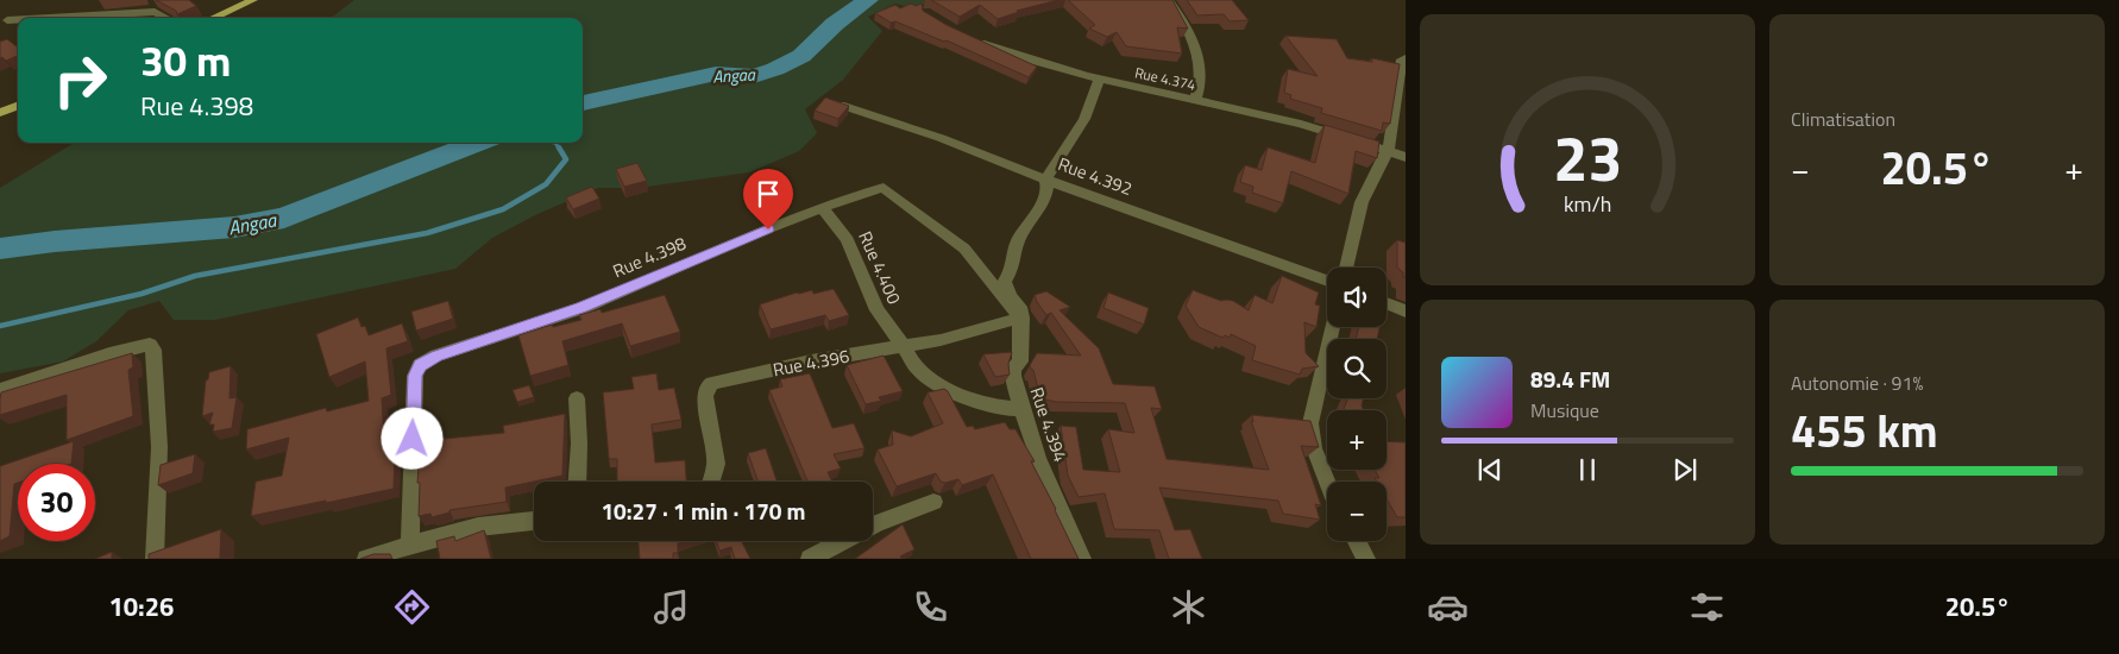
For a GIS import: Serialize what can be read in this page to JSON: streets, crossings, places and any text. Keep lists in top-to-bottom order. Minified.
{"streets":{"street":["Rue 4.374","Rue 4.392","Rue 4.398","Rue 4.400","Rue 4.396","Rue 4.394"]},"crossings":[["Rue 4.374","Rue 4.394"],["Rue 4.392","Rue 4.394"],["Rue 4.398","Rue 4.400"],["Rue 4.398","Rue 4.396"],["Rue 4.398","Rue 4.394"],["Rue 4.400","Rue 4.396"],["Rue 4.400","Rue 4.394"],["Rue 4.396","Rue 4.394"]],"water":["Angaa"],"page":{"tile":["Climatisation",["Autonomie · 91%","455 km"]],"turn":["30 m","Rue 4.398"],"heat":["−","20.5°","+"],"map_buttons":["+","−"],"song":["89.4 FM","Musique"],"limit":"30","trip":"10:27 · 1 min · 170 m","tabs":["10:26","20.5°"],"gauge":["23","km/h"]}}
